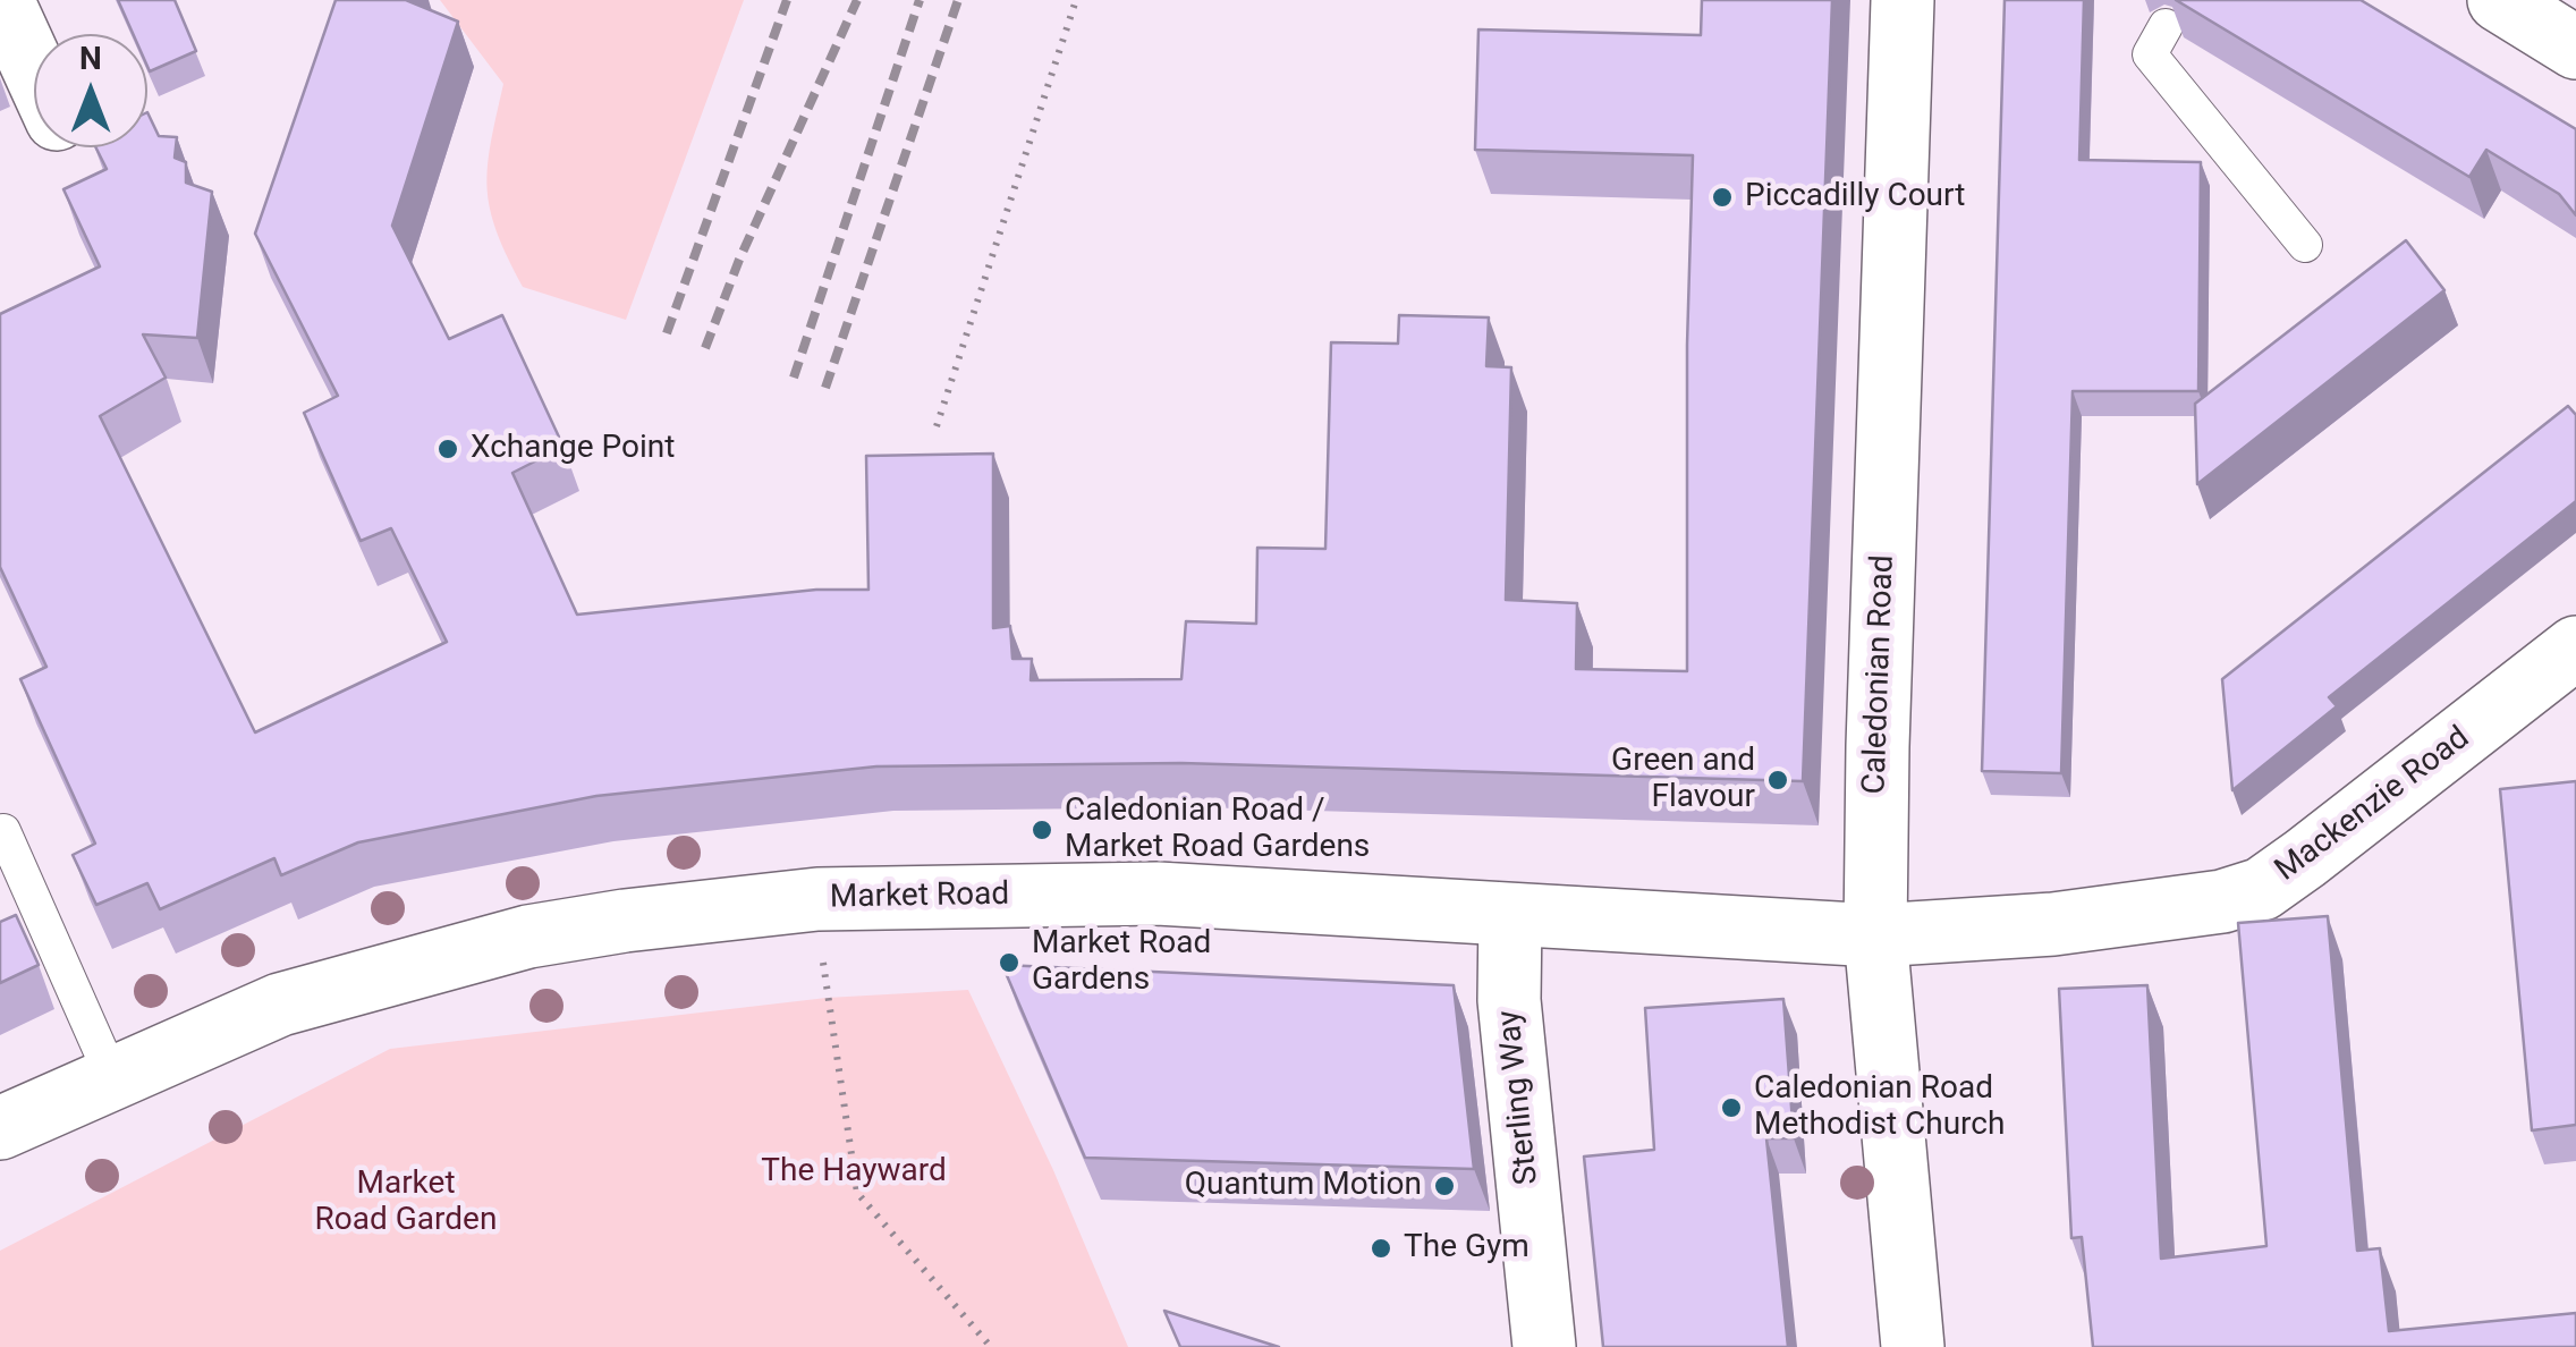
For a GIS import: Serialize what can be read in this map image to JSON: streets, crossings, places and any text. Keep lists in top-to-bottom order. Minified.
{"streets":{"street":["Caledonian Road","Mackenzie Road","Market Road","Sterling Way"]},"crossings":[["Caledonian Road","Mackenzie Road"],["Caledonian Road","Market Road"],["Mackenzie Road","Market Road"],["Market Road","Sterling Way"]],"parks":["The Hayward","Market Road Garden"],"places":["Piccadilly Court","Xchange Point","Green and Flavour","Caledonian Road / Market Road Gardens","Market Road Gardens","Caledonian Road Methodist Church","Quantum Motion","The Gym"],"north":"top"}
